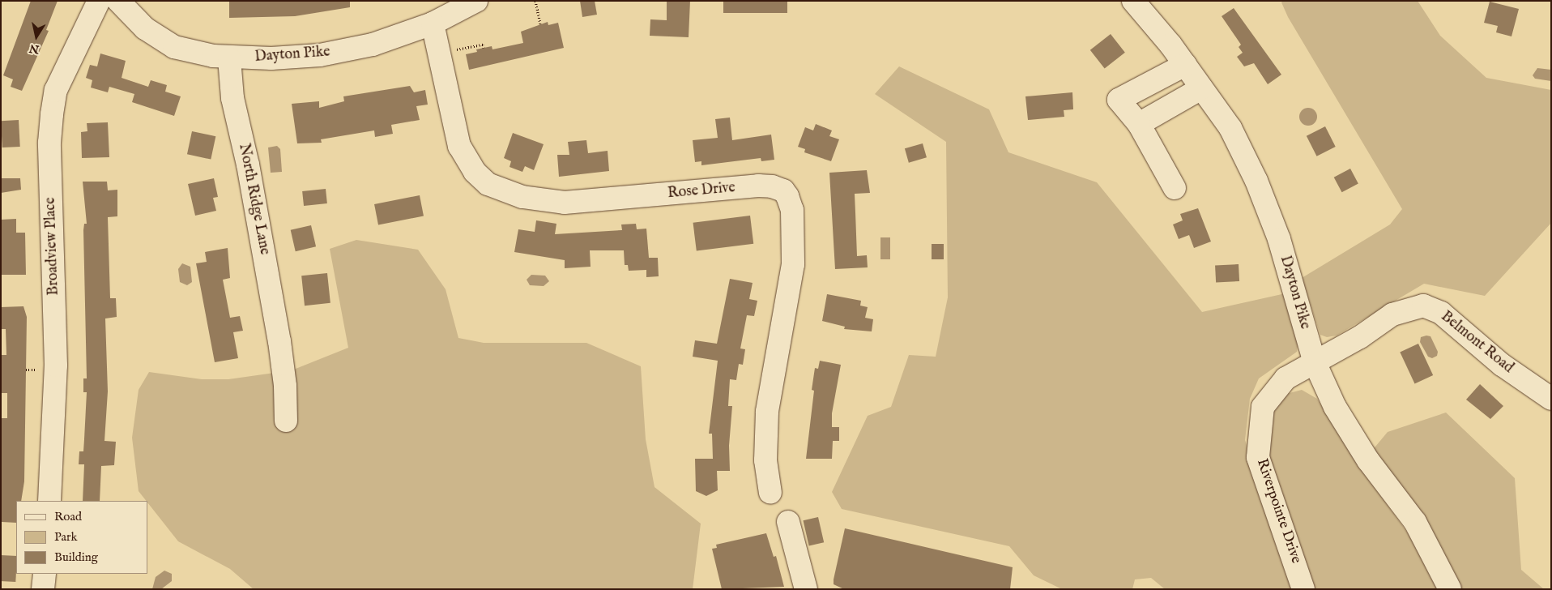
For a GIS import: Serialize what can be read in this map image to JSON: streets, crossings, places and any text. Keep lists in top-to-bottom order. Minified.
{"streets":{"street":["Dayton Pike","Rose Drive","North Ridge Lane","Broadview Place","Belmont Road","Riverpointe Drive"]},"crossings":[["Dayton Pike","Rose Drive"],["Dayton Pike","North Ridge Lane"],["Dayton Pike","Belmont Road"],["Dayton Pike","Riverpointe Drive"],["Belmont Road","Riverpointe Drive"]],"legend":["Road","Park","Building"],"north":"bottom"}
